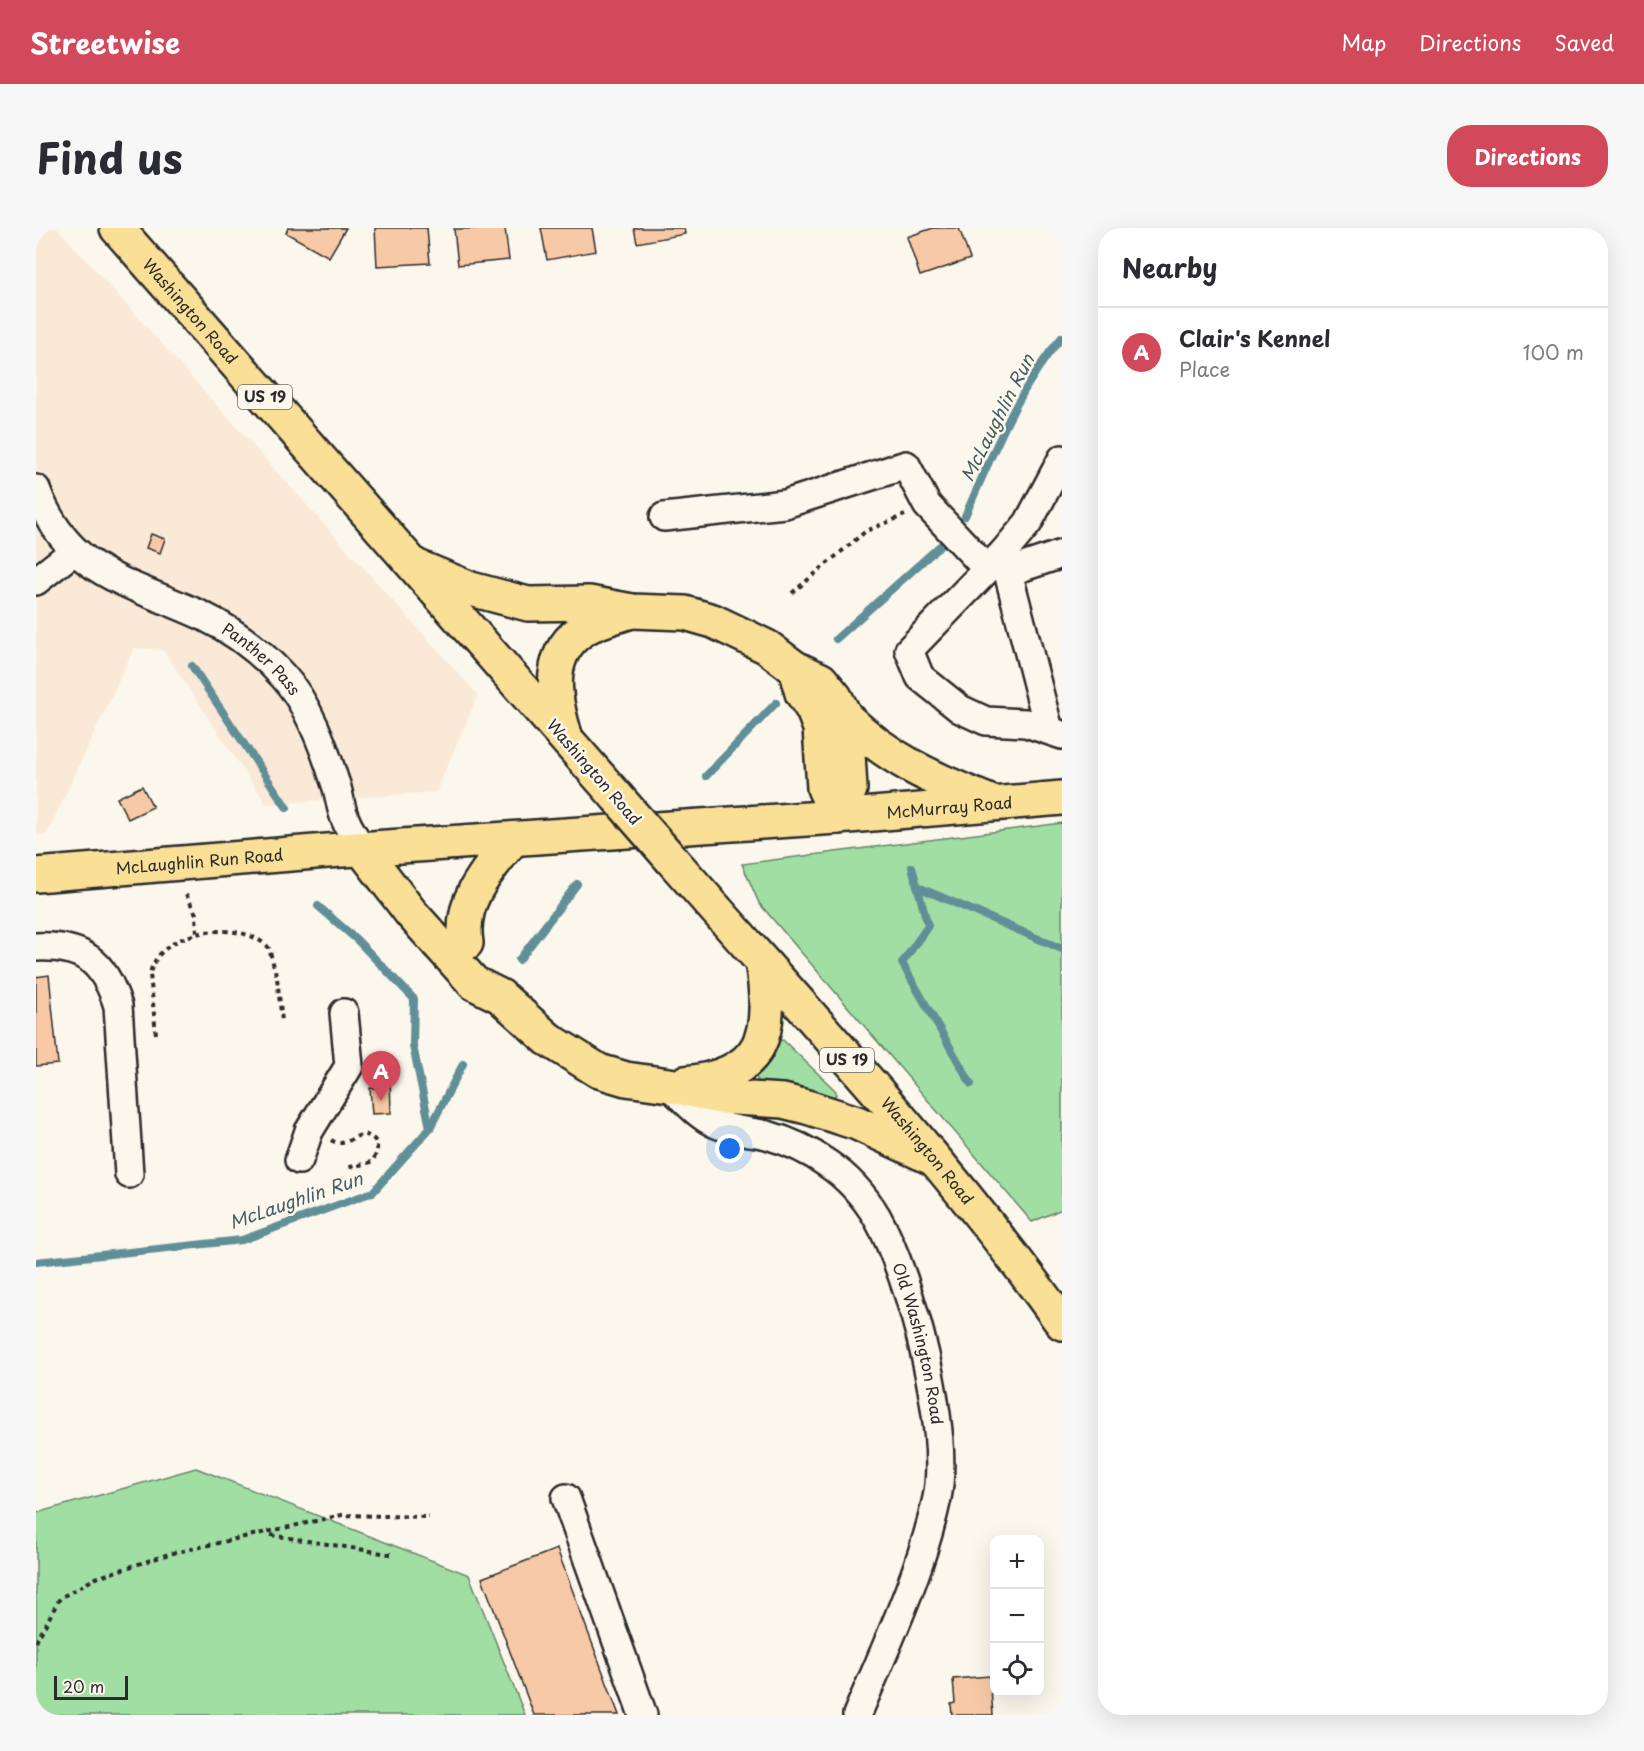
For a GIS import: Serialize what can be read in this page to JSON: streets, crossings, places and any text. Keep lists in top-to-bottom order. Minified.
{"streets":{"main road":["Washington Road","US 19","McMurray Road","McLaughlin Run Road"],"street":["Panther Pass","Old Washington Road"]},"crossings":[["Panther Pass","McLaughlin Run Road"],["McMurray Road","McLaughlin Run Road"]],"water":["McLaughlin Run"],"scale_bar":"20 m","page":{"header":"Streetwise","nav":["Map","Directions","Saved"],"title":"Find us","buttons":"Directions","heading":"Nearby","list":[{"mark":"A","name":"Clair's Kennel","note":"Place","value":"100 m"}],"pins":"A","map_buttons":["+","−"],"scale":"20 m"}}
